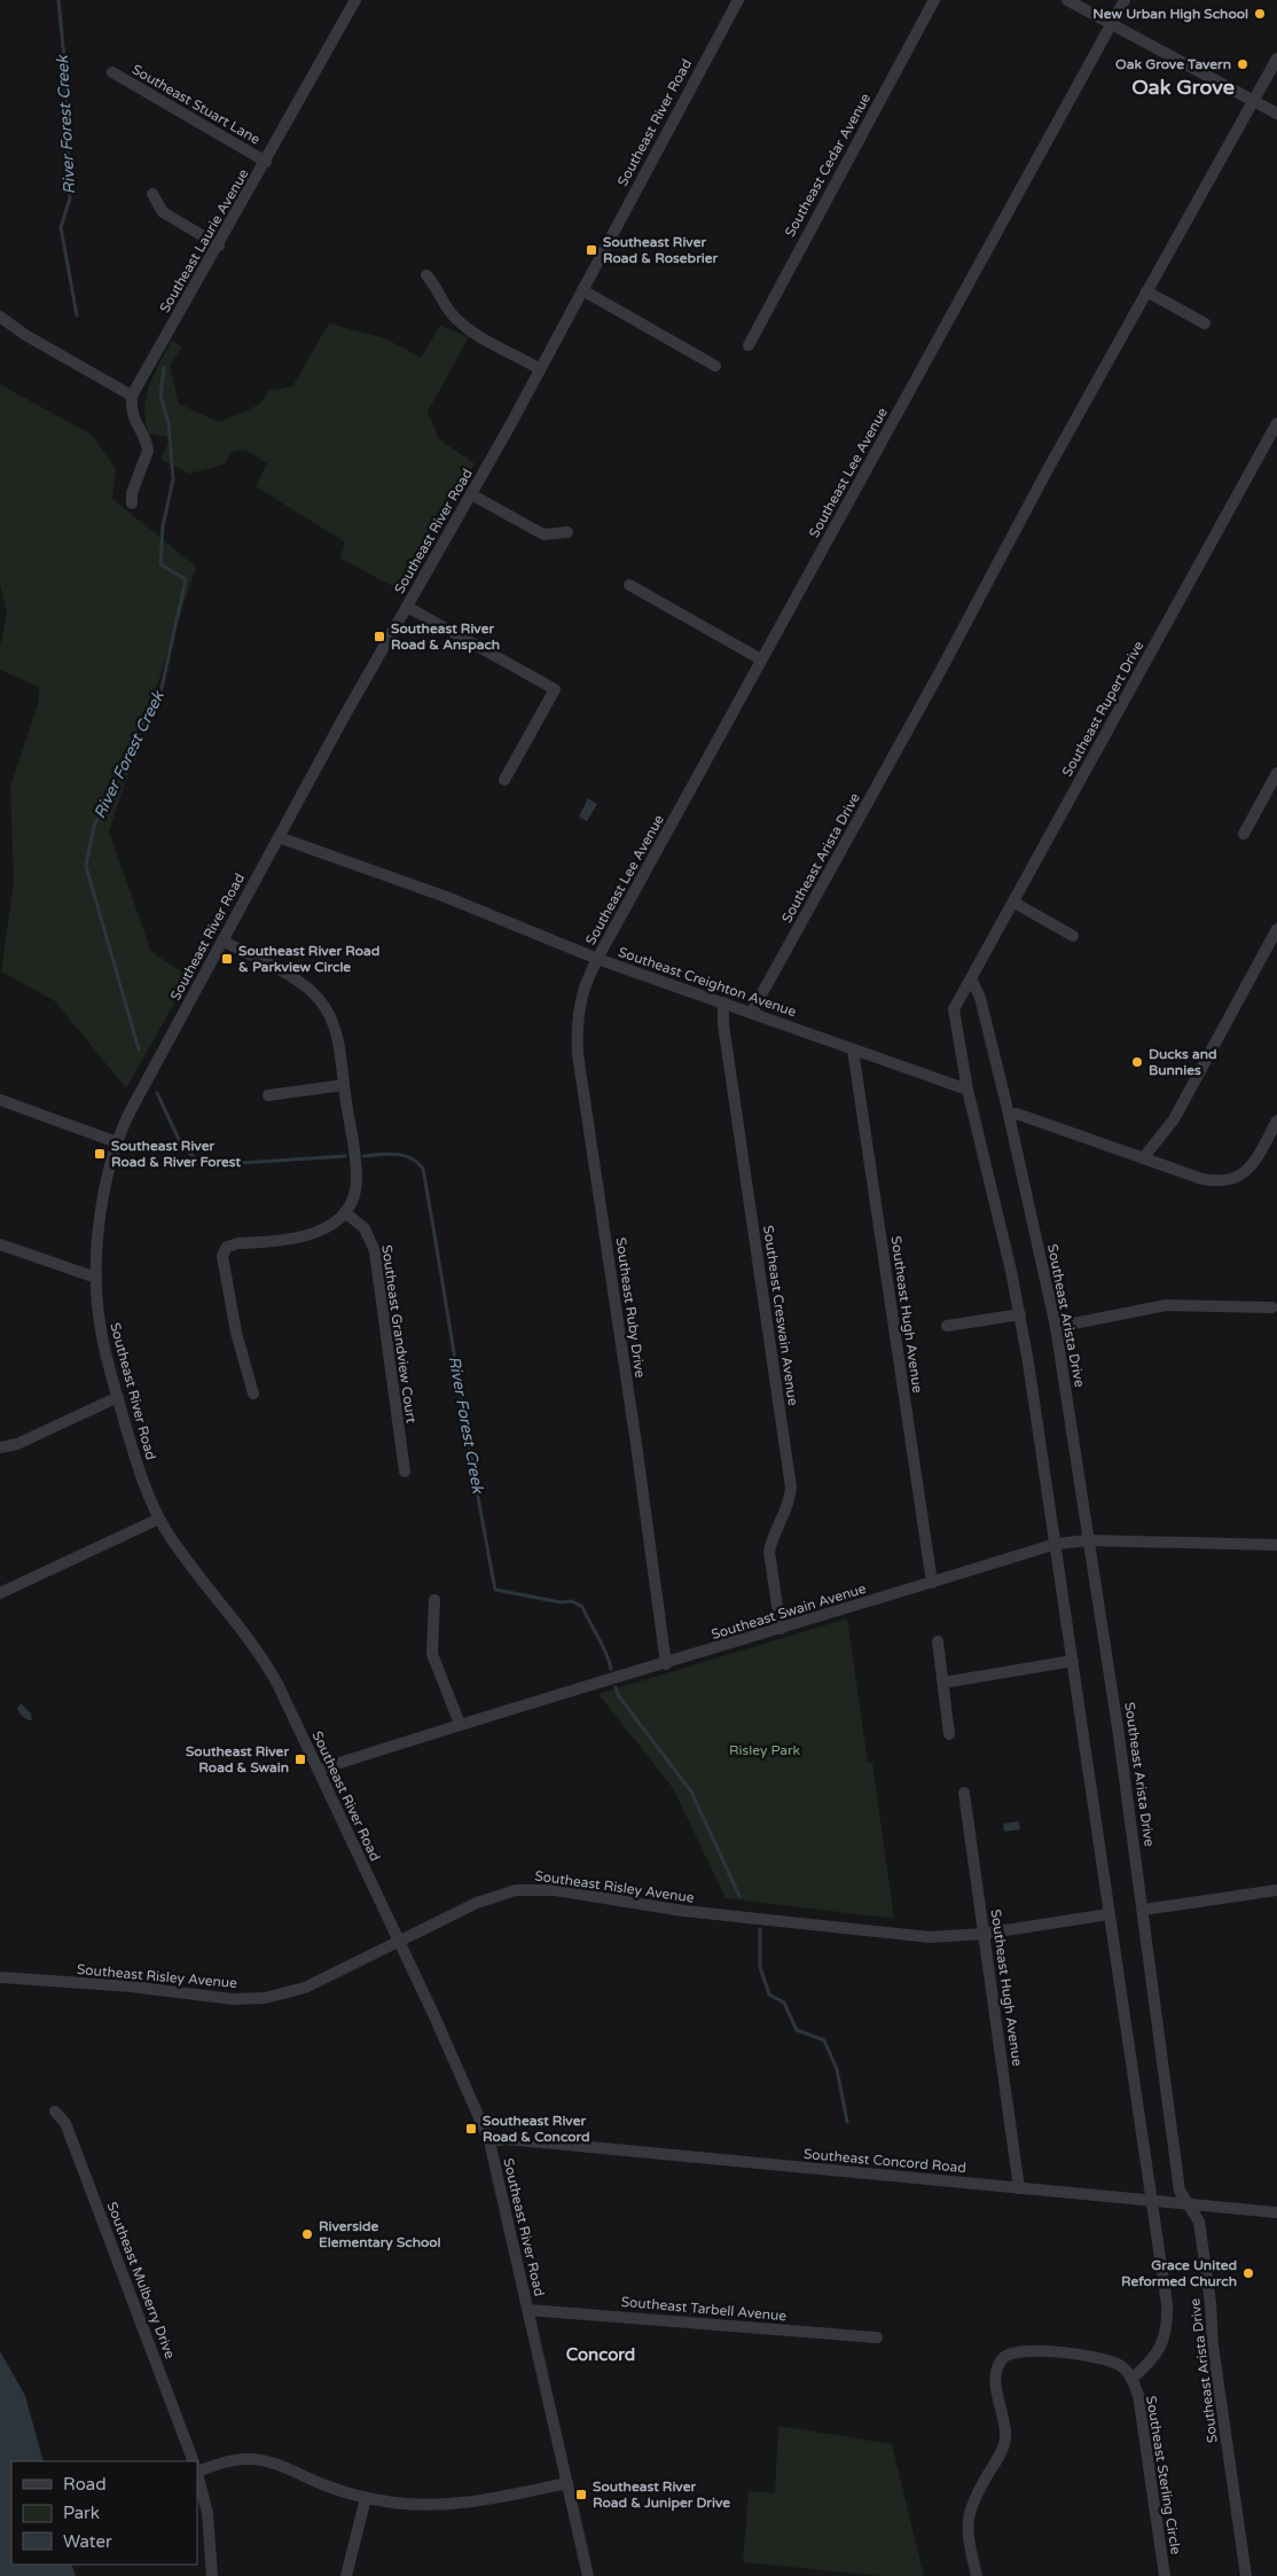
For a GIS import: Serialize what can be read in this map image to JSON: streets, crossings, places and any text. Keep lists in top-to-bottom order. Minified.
{"streets":{"street":["Southeast Stuart Lane","Southeast River Road","Southeast Cedar Avenue","Southeast Laurie Avenue","Southeast Lee Avenue","Southeast Rupert Drive","Southeast Arista Drive","Southeast Creighton Avenue","Southeast Ruby Drive","Southeast Hugh Avenue","Southeast Creswain Avenue","Southeast Grandview Court","Southeast Swain Avenue","Southeast Risley Avenue","Southeast Concord Road","Southeast Mulberry Drive","Southeast Tarbell Avenue","Southeast Sterling Circle"]},"crossings":[["Southeast Stuart Lane","Southeast Laurie Avenue"],["Southeast River Road","Southeast Creighton Avenue"],["Southeast River Road","Southeast Swain Avenue"],["Southeast River Road","Southeast Risley Avenue"],["Southeast River Road","Southeast Concord Road"],["Southeast River Road","Southeast Tarbell Avenue"],["Southeast Lee Avenue","Southeast Creighton Avenue"],["Southeast Lee Avenue","Southeast Ruby Drive"],["Southeast Rupert Drive","Southeast Arista Drive"],["Southeast Rupert Drive","Southeast Creighton Avenue"],["Southeast Arista Drive","Southeast Creighton Avenue"],["Southeast Arista Drive","Southeast Swain Avenue"],["Southeast Arista Drive","Southeast Concord Road"],["Southeast Creighton Avenue","Southeast Ruby Drive"],["Southeast Creighton Avenue","Southeast Hugh Avenue"],["Southeast Creighton Avenue","Southeast Creswain Avenue"],["Southeast Ruby Drive","Southeast Swain Avenue"],["Southeast Hugh Avenue","Southeast Swain Avenue"],["Southeast Hugh Avenue","Southeast Risley Avenue"],["Southeast Hugh Avenue","Southeast Concord Road"],["Southeast Creswain Avenue","Southeast Swain Avenue"]],"districts":["Oak Grove","Concord"],"water":["River Forest Creek"],"parks":["Risley Park"],"places":{"other":["New Urban High School","Oak Grove Tavern","Ducks and Bunnies","Riverside Elementary School","Grace United Reformed Church"],"transit":["Southeast River Road & Rosebrier","Southeast River Road & Anspach","Southeast River Road & Parkview Circle","Southeast River Road & River Forest","Southeast River Road & Swain","Southeast River Road & Concord","Southeast River Road & Juniper Drive"]},"legend":["Road","Park","Water"]}
